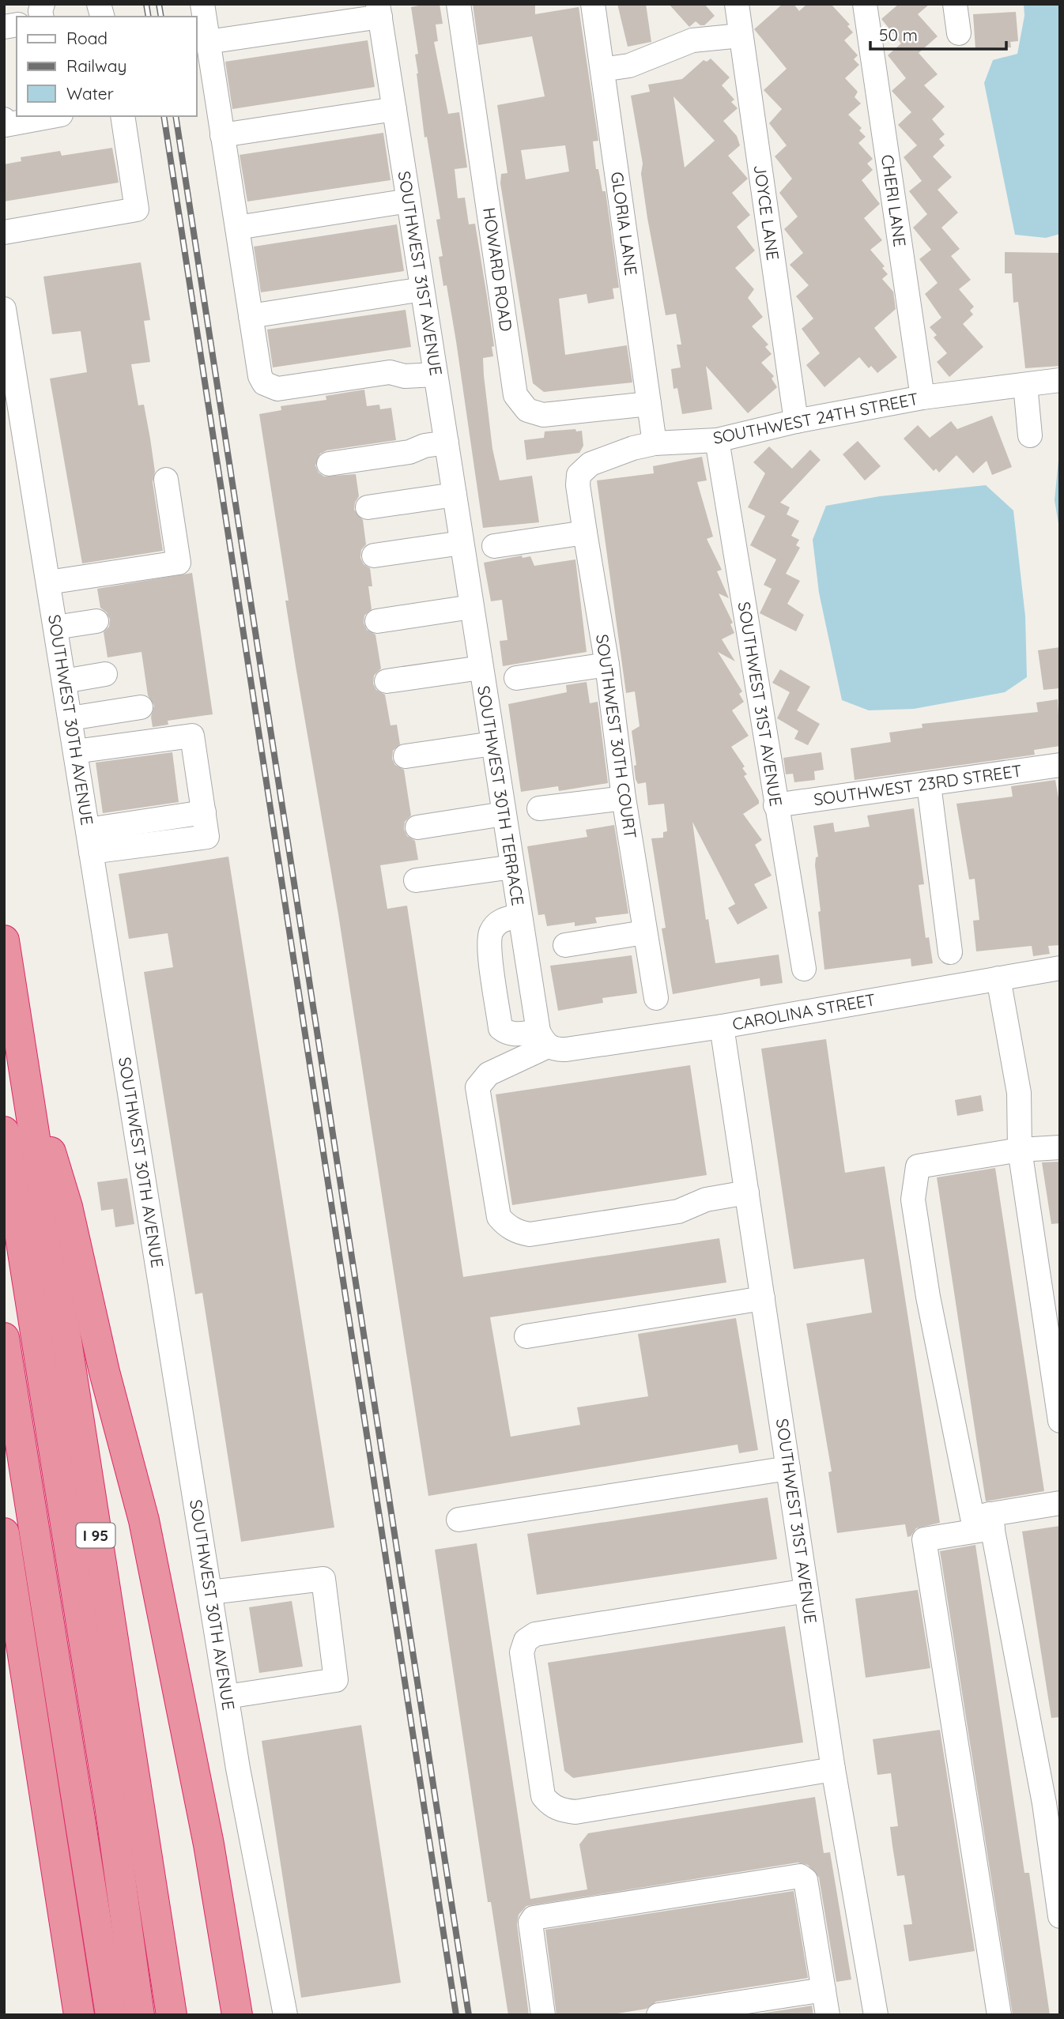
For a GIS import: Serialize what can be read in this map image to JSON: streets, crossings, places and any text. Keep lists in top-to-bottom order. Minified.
{"streets":{"highway":["I 95"],"street":["CHERI LANE","JOYCE LANE","GLORIA LANE","HOWARD ROAD","SOUTHWEST 31ST AVENUE","SOUTHWEST 24TH STREET","SOUTHWEST 30TH AVENUE","SOUTHWEST 30TH COURT","SOUTHWEST 23RD STREET","SOUTHWEST 30TH TERRACE","CAROLINA STREET"]},"crossings":[["CHERI LANE","SOUTHWEST 24TH STREET"],["JOYCE LANE","SOUTHWEST 24TH STREET"],["GLORIA LANE","HOWARD ROAD"],["GLORIA LANE","SOUTHWEST 24TH STREET"],["SOUTHWEST 31ST AVENUE","SOUTHWEST 24TH STREET"],["SOUTHWEST 31ST AVENUE","SOUTHWEST 23RD STREET"],["SOUTHWEST 31ST AVENUE","SOUTHWEST 30TH TERRACE"],["SOUTHWEST 31ST AVENUE","CAROLINA STREET"],["SOUTHWEST 24TH STREET","SOUTHWEST 30TH COURT"],["SOUTHWEST 30TH TERRACE","CAROLINA STREET"]],"legend":["Road","Railway","Water"],"scale_bar":"50 m"}
